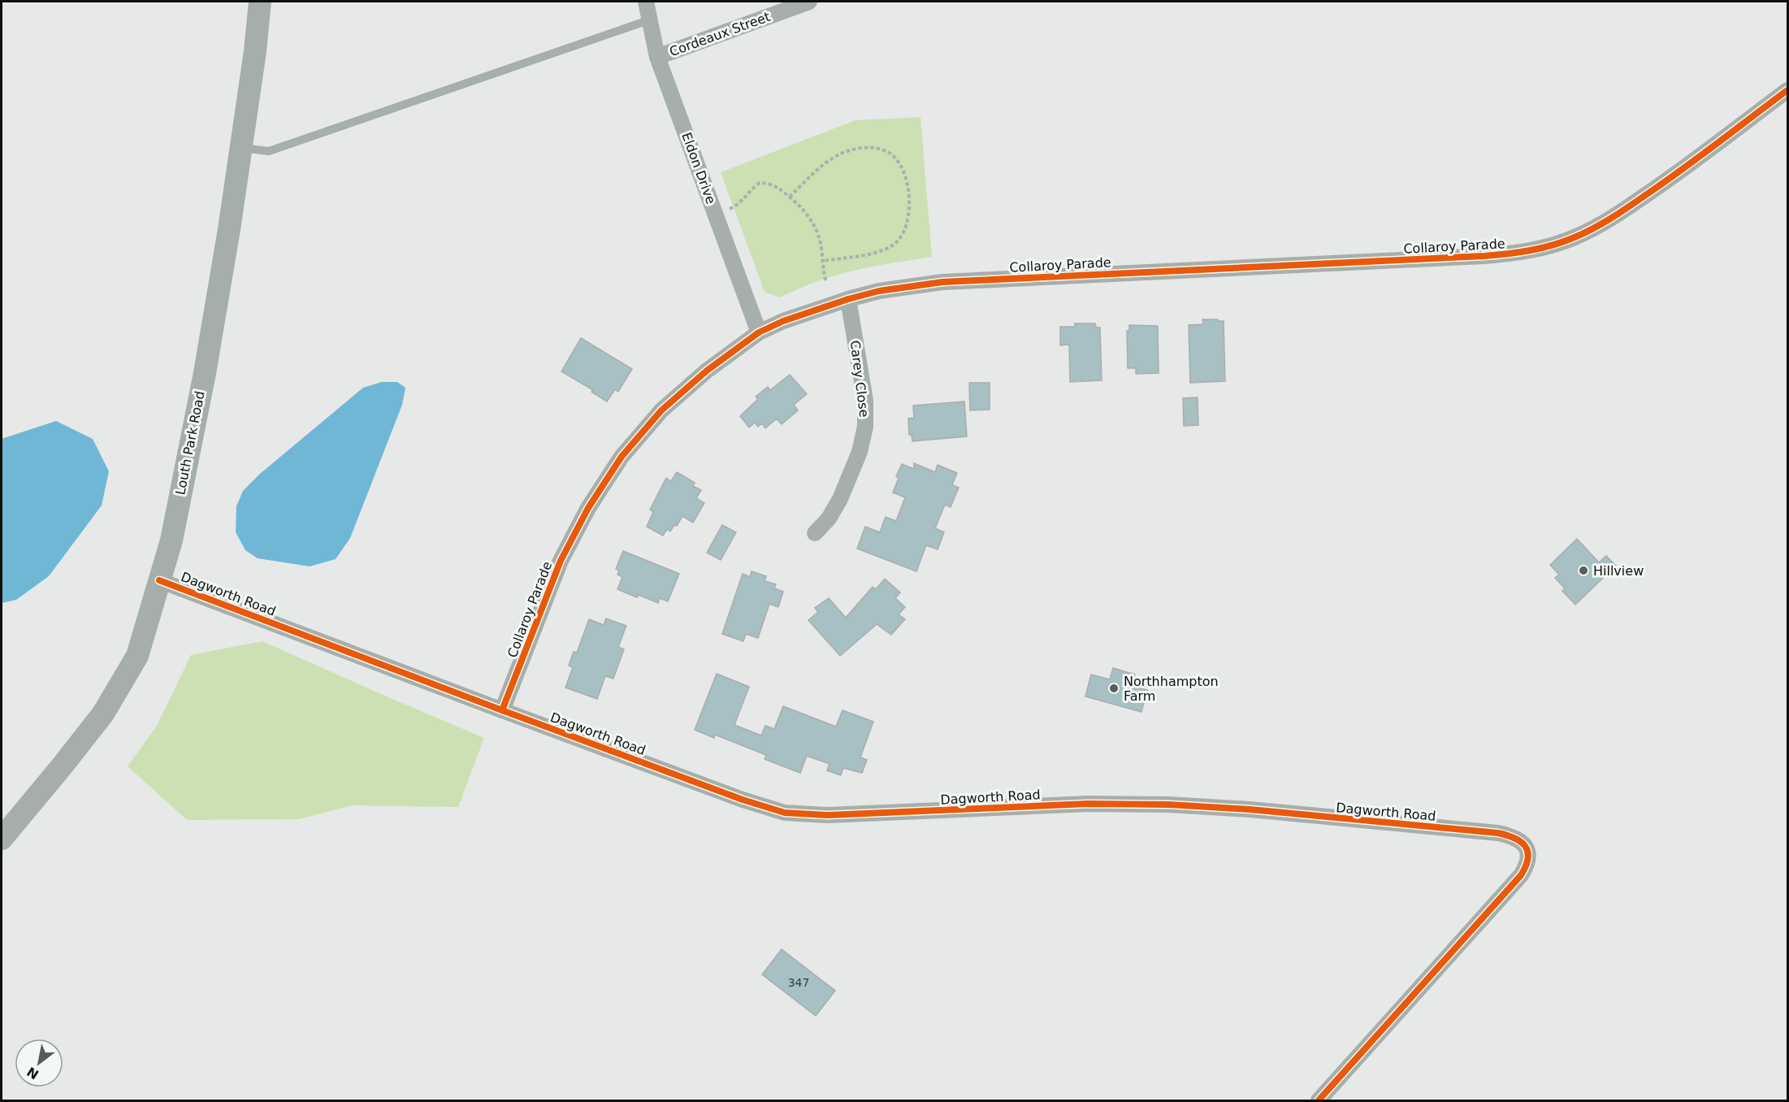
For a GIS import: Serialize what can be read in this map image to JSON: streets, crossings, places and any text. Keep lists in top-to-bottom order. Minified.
{"streets":{"street":["Cordeaux Street","Eldon Drive","Collaroy Parade","Carey Close","Louth Park Road","Dagworth Road"]},"crossings":[["Cordeaux Street","Eldon Drive"],["Eldon Drive","Collaroy Parade"],["Collaroy Parade","Carey Close"],["Collaroy Parade","Dagworth Road"],["Louth Park Road","Dagworth Road"]],"places":["Hillview","Northhampton Farm"],"house_numbers":["347"],"north":"bottom left"}
